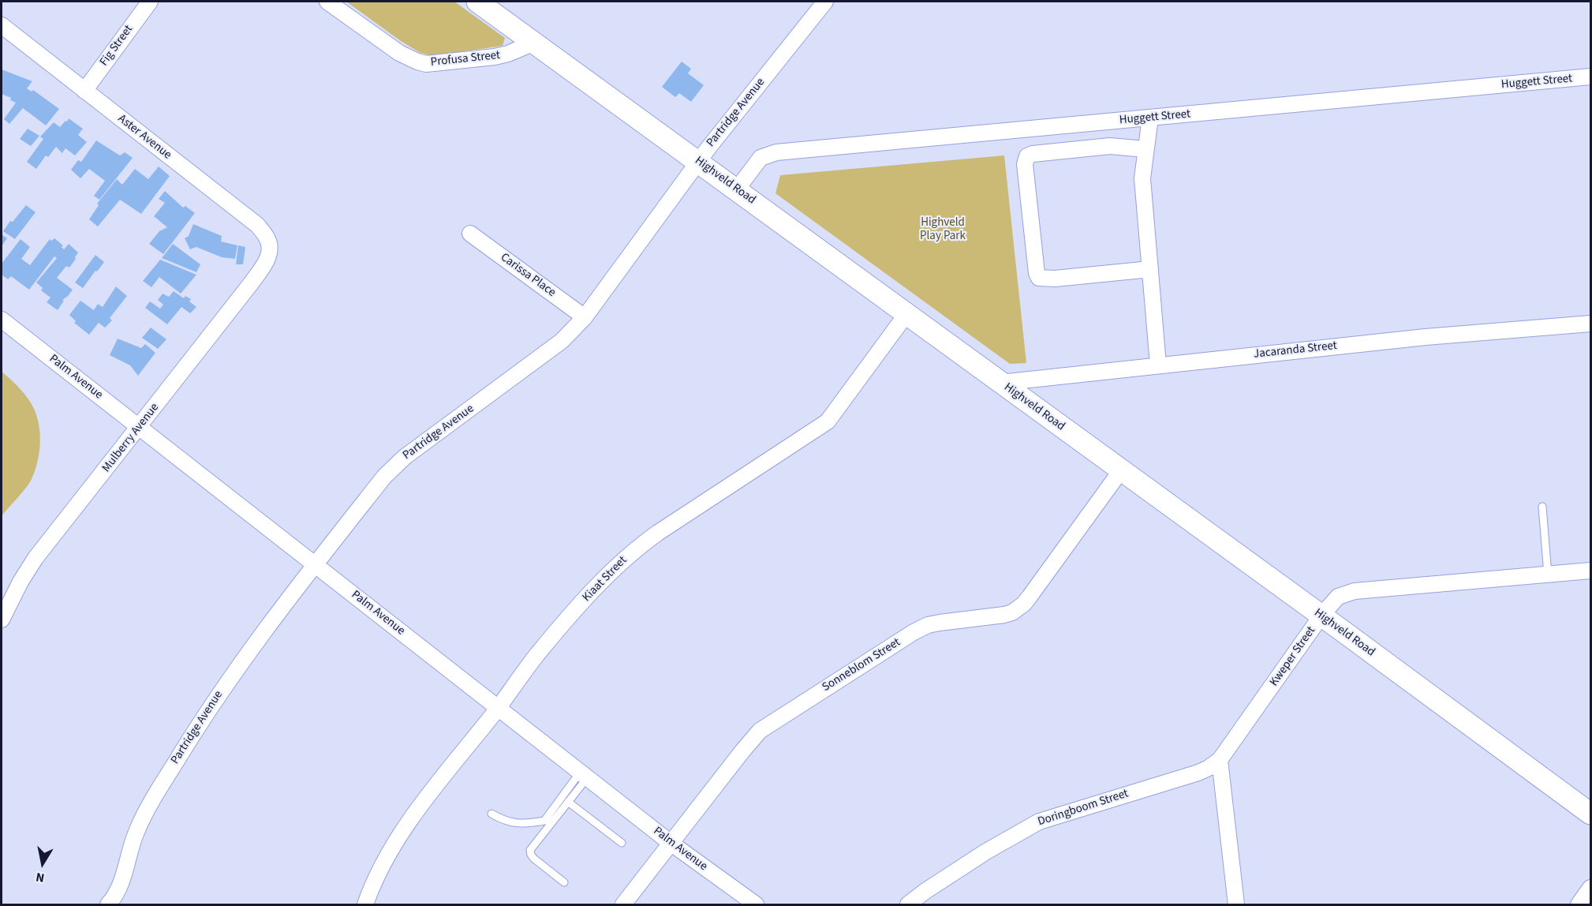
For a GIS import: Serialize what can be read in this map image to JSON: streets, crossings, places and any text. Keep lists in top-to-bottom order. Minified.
{"streets":{"street":["Fig Street","Profusa Street","Huggett Street","Partridge Avenue","Aster Avenue","Highveld Road","Carissa Place","Jacaranda Street","Palm Avenue","Mulberry Avenue","Kiaat Street","Kweper Street","Sonneblom Street","Doringboom Street"]},"crossings":[["Fig Street","Aster Avenue"],["Profusa Street","Highveld Road"],["Huggett Street","Highveld Road"],["Partridge Avenue","Highveld Road"],["Partridge Avenue","Carissa Place"],["Partridge Avenue","Palm Avenue"],["Aster Avenue","Mulberry Avenue"],["Highveld Road","Jacaranda Street"],["Highveld Road","Kiaat Street"],["Highveld Road","Kweper Street"],["Highveld Road","Sonneblom Street"],["Palm Avenue","Mulberry Avenue"],["Palm Avenue","Kiaat Street"],["Palm Avenue","Sonneblom Street"],["Kweper Street","Doringboom Street"]],"parks":["Highveld Play Park"],"north":"bottom"}
